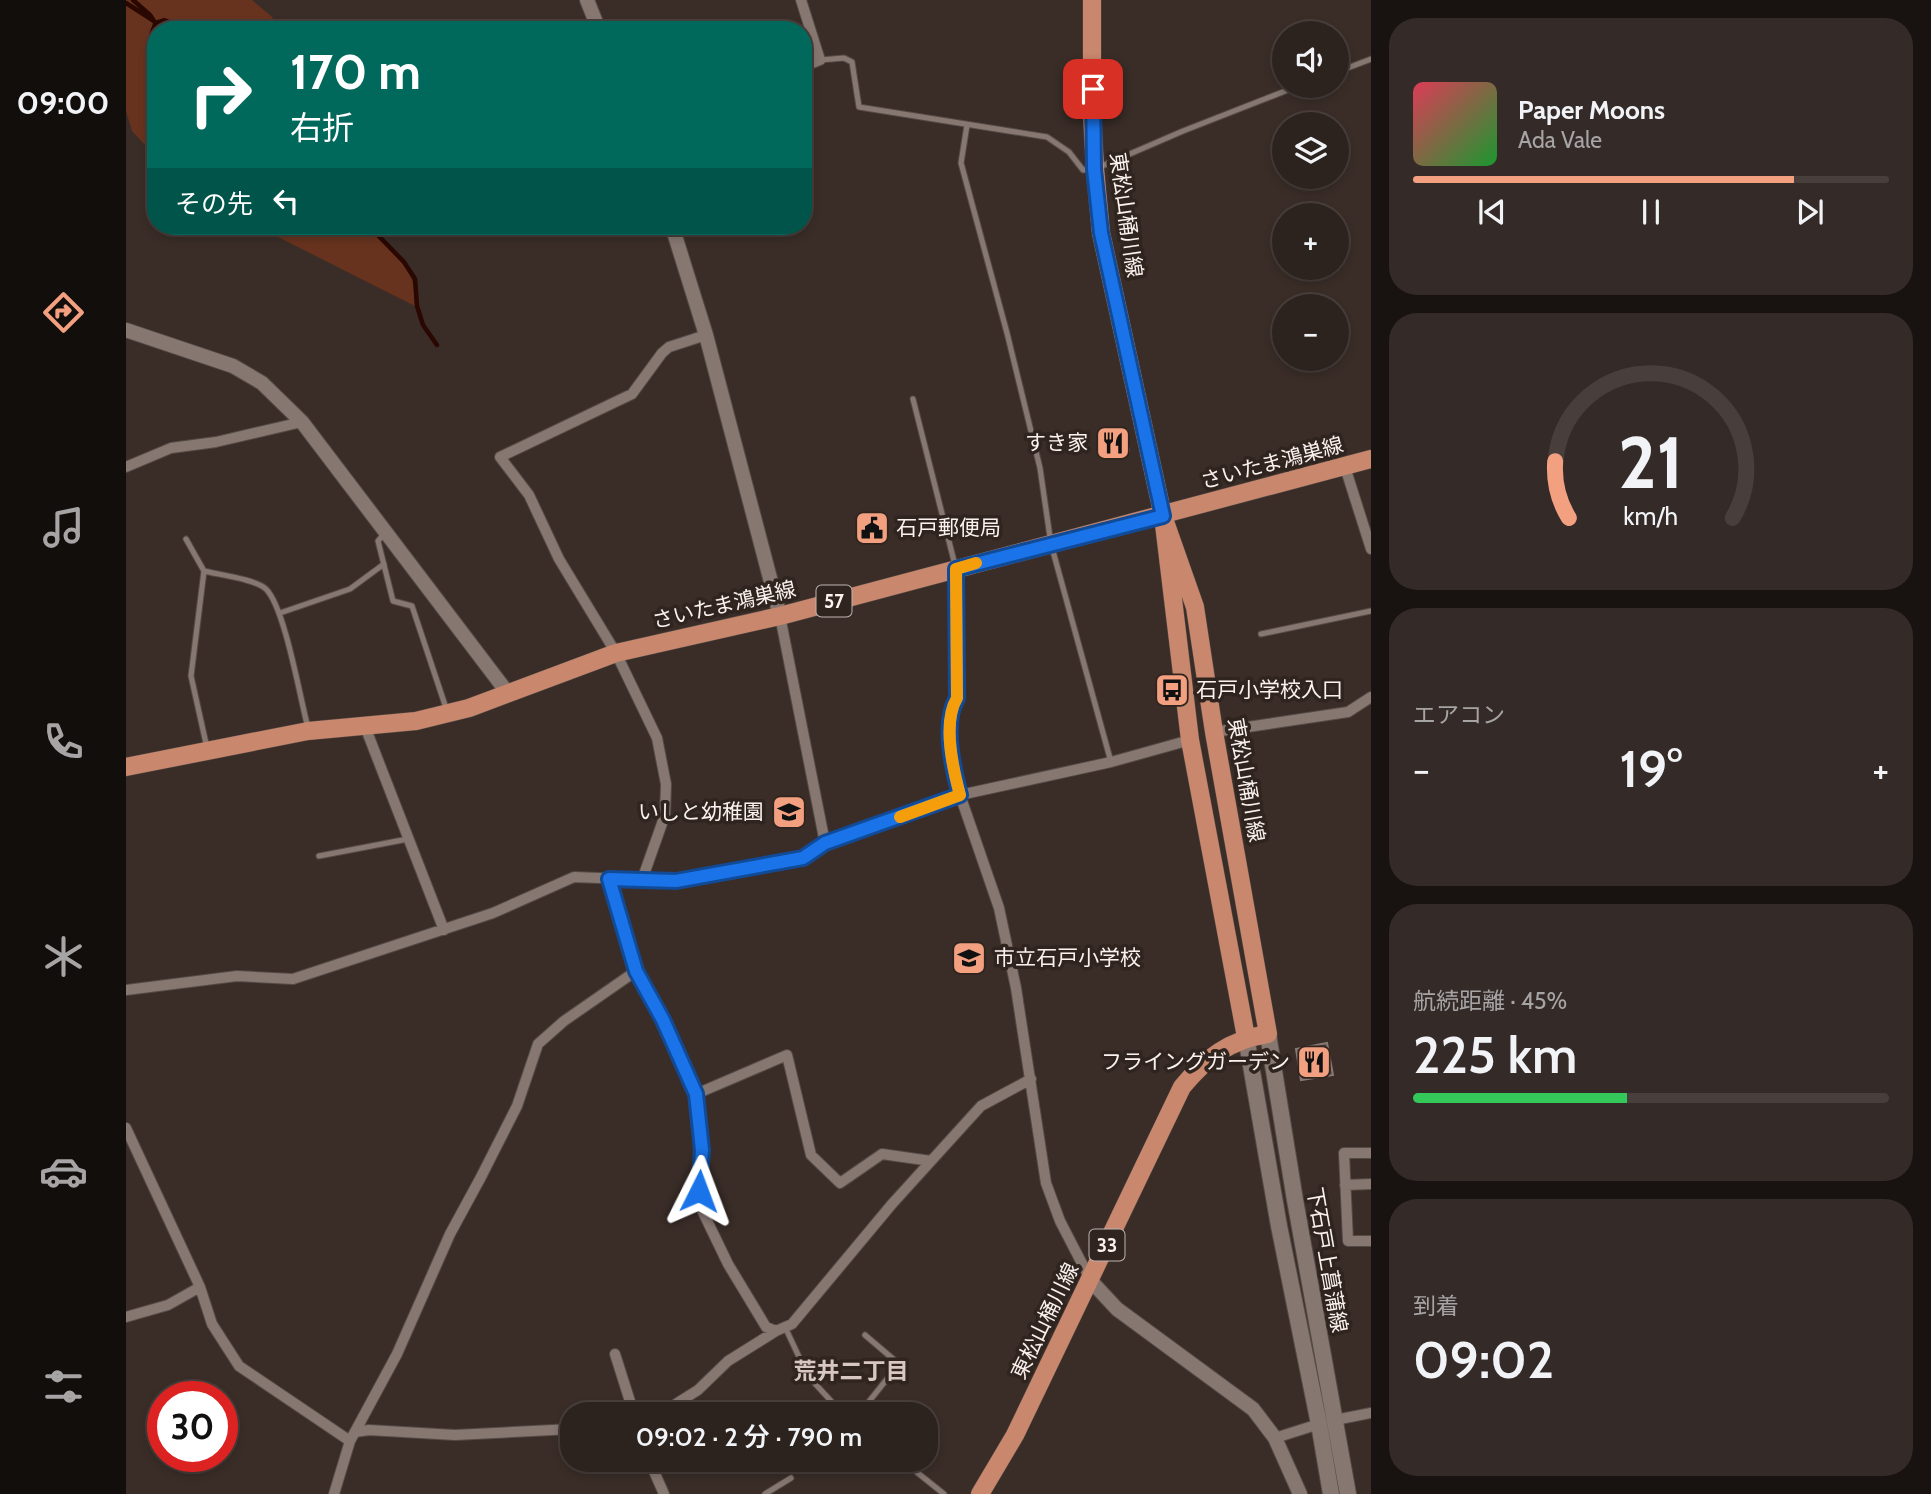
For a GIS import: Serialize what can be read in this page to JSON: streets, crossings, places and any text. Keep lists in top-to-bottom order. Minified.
{"streets":{"main road":["東松山桶川線","さいたま鴻巣線","57","33","下石戸上菖蒲線"]},"crossings":[["東松山桶川線","さいたま鴻巣線"],["東松山桶川線","下石戸上菖蒲線"]],"districts":["荒井二丁目"],"places":{"restaurant":["すき家","フライングガーデン"],"public building":["石戸郵便局"],"bus stop":["石戸小学校入口"],"school or university":["いしと幼稚園","市立石戸小学校"]},"page":{"tabs":"09:00","map_buttons":["+","−"],"turn":["170 m","右折"],"song":["Paper Moons","Ada Vale"],"then":"その先","tile":["エアコン",["航続距離 · 45%","225 km"],["到着","09:02"]],"heat":["−","19°","+"],"limit":"30","trip":"09:02 · 2 分 · 790 m","gauge":["21","km/h"]}}
